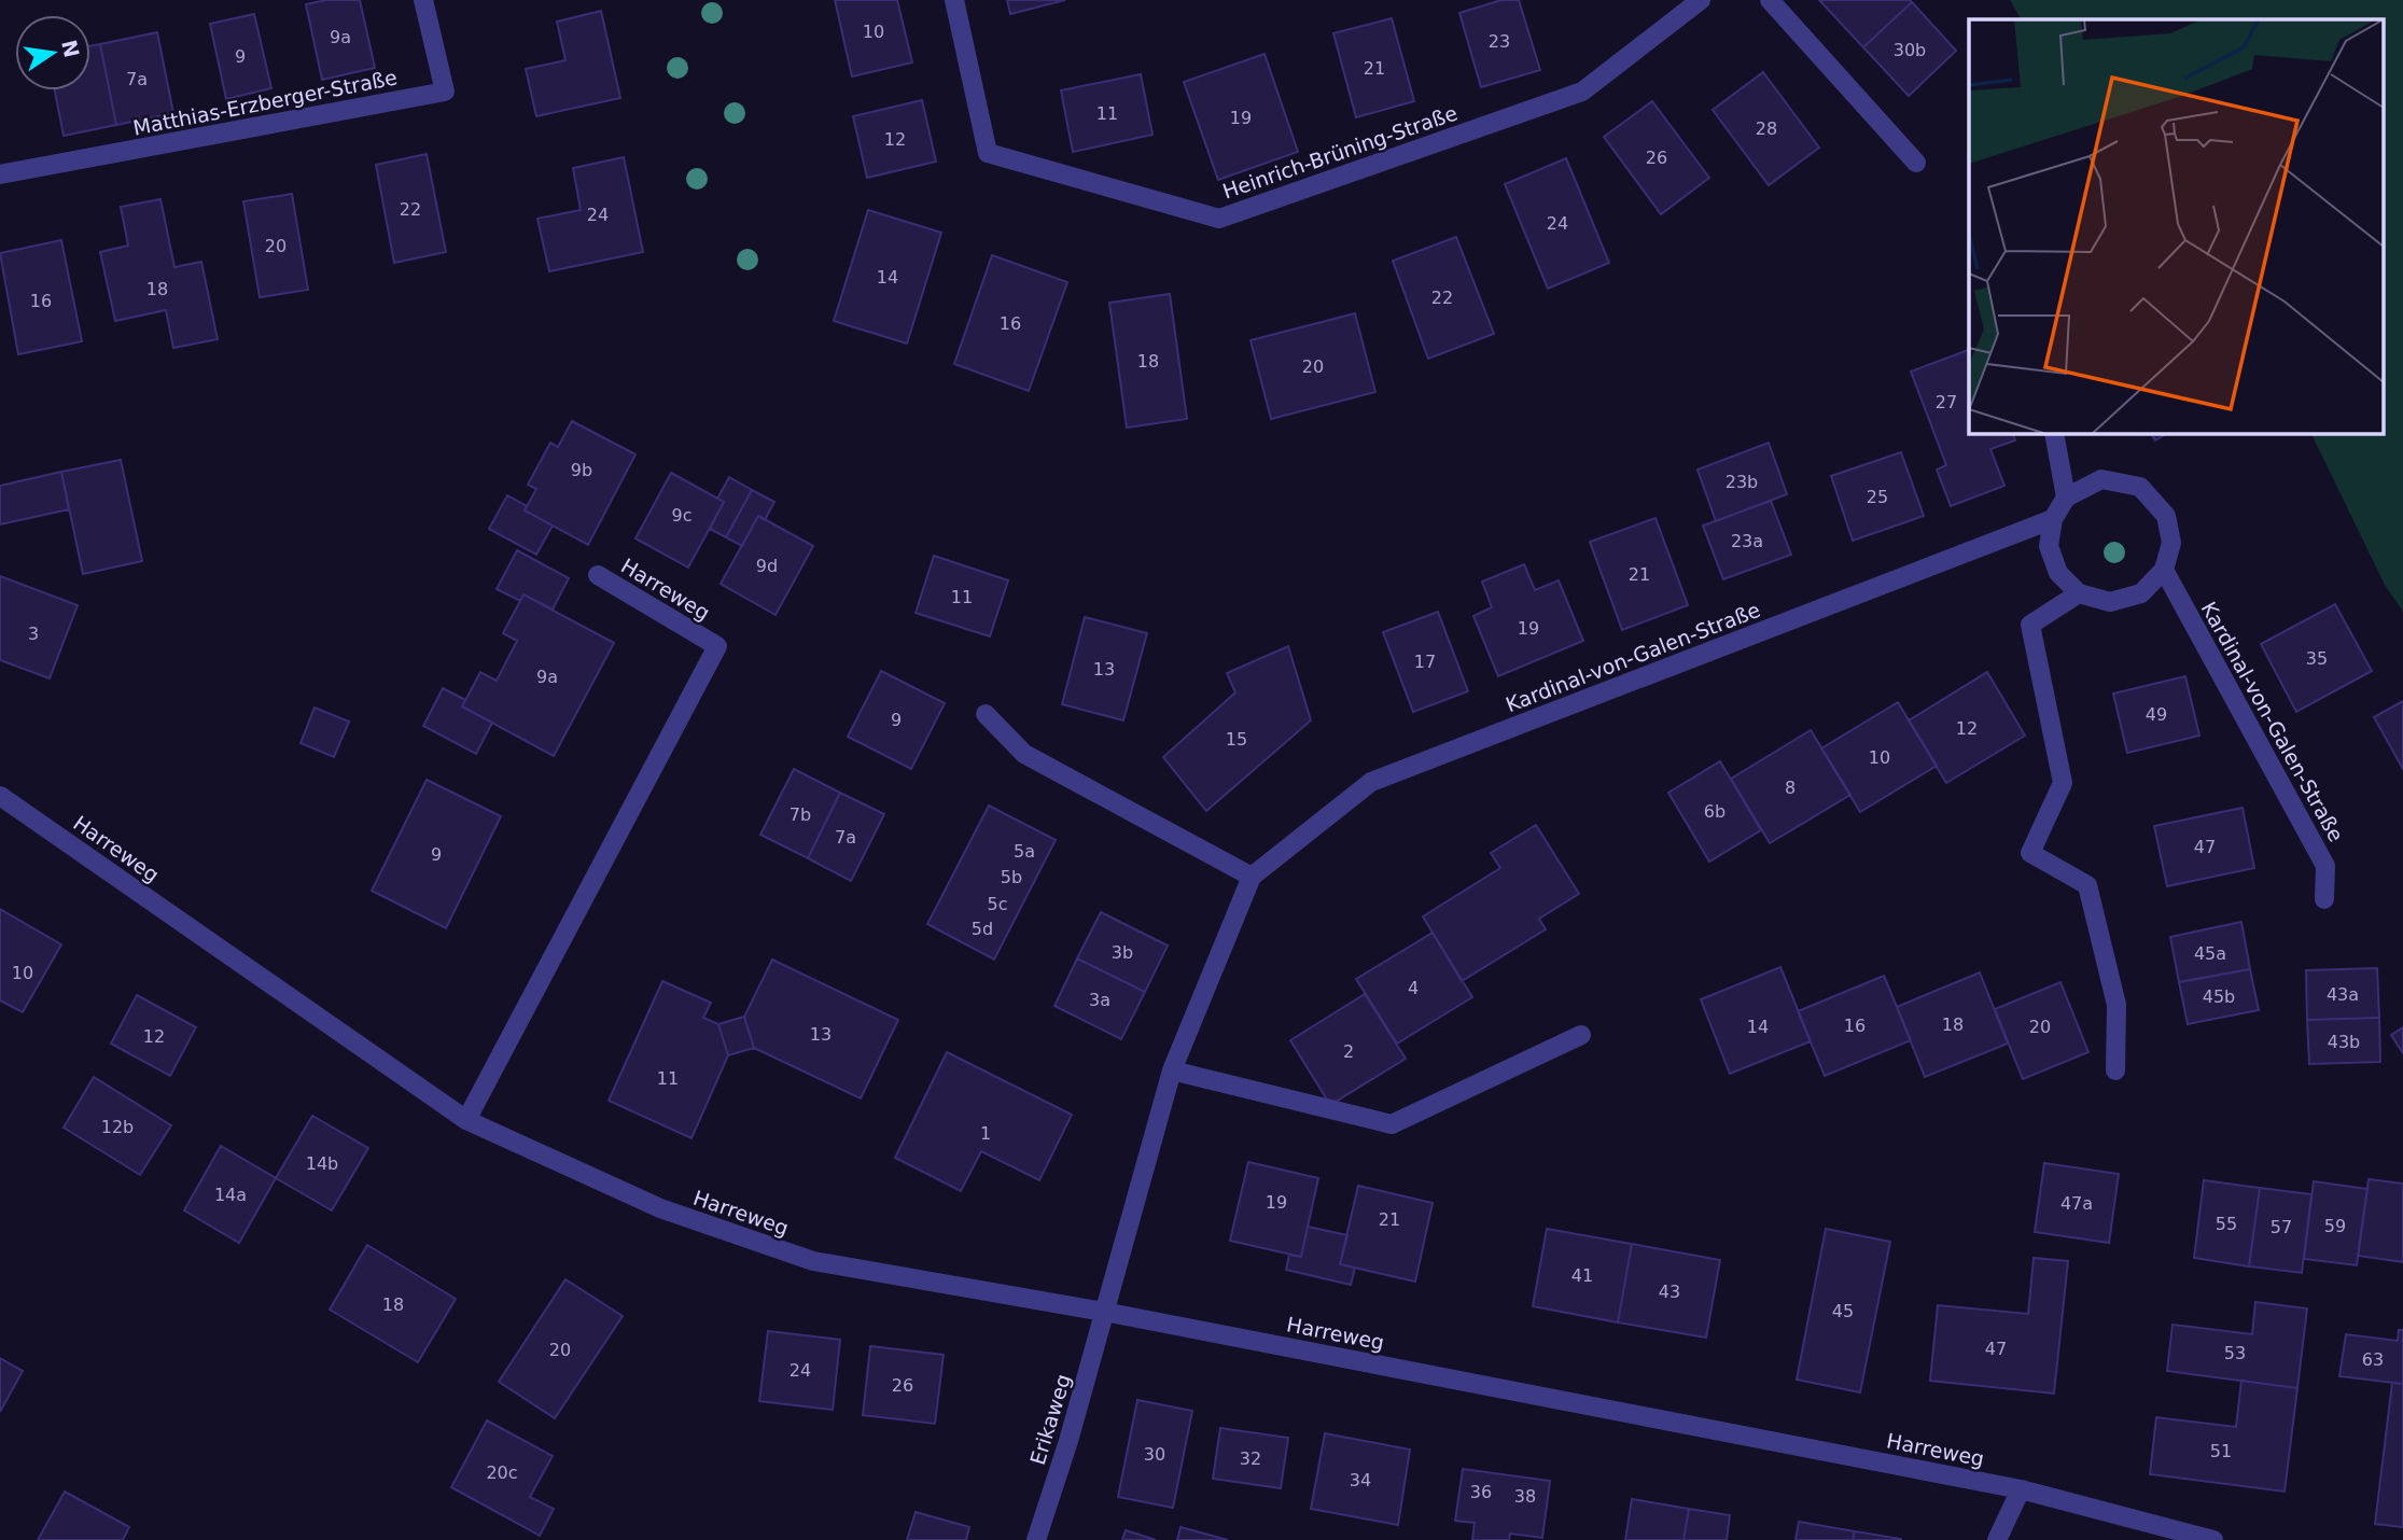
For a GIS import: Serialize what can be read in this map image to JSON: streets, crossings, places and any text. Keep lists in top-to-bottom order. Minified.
{"streets":{"street":["Matthias-Erzberger-Straße","Heinrich-Brüning-Straße","Harreweg","Kardinal-von-Galen-Straße","Erikaweg"]},"crossings":[["Harreweg","Kardinal-von-Galen-Straße"],["Harreweg","Erikaweg"],["Kardinal-von-Galen-Straße","Erikaweg"]],"house_numbers":["10","9a","23","30b","9","21","7a","11","19","28","12","26","22","24","24","20","14","18","22","16","16","18","20","27","9b","23b","25","9c","23a","9d","21","11","19","3","35","17","13","9a","49","9","12","15","10","8","6b","7b","7a","47","5a","9","5b","5c","5d","3b","45a","10","4","43a","45b","3a","18","16","14","20","13","12","43b","2","11","12b","1","14b","14a","19","47a","21","55","59","57","41","43","18","45","47","20","53","63","24","26","51","30","32","20c","34","36","38"],"north":"right"}
